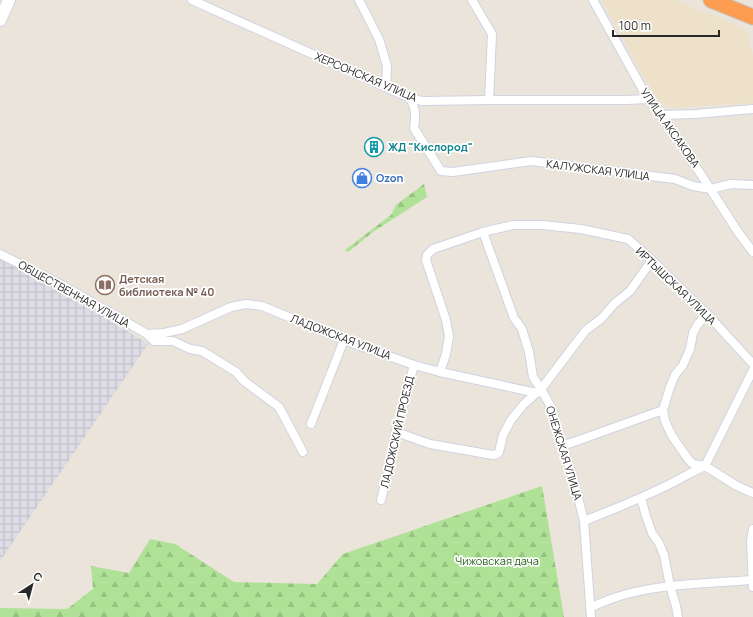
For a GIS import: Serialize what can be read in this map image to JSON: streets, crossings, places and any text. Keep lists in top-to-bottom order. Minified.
{"streets":{"street":["ХЕРСОНСКАЯ УЛИЦА","УЛИЦА АКСАКОВА","КАЛУЖСКАЯ УЛИЦА","ИРТЫШСКАЯ УЛИЦА","ОБЩЕСТВЕННАЯ УЛИЦА","ЛАДОЖСКАЯ УЛИЦА","ЛАДОЖСКИЙ ПРОЕЗД","ОНЕЖСКАЯ УЛИЦА"]},"crossings":[["ХЕРСОНСКАЯ УЛИЦА","УЛИЦА АКСАКОВА"],["ХЕРСОНСКАЯ УЛИЦА","КАЛУЖСКАЯ УЛИЦА"],["УЛИЦА АКСАКОВА","КАЛУЖСКАЯ УЛИЦА"],["ИРТЫШСКАЯ УЛИЦА","ЛАДОЖСКАЯ УЛИЦА"],["ИРТЫШСКАЯ УЛИЦА","ОНЕЖСКАЯ УЛИЦА"],["ОБЩЕСТВЕННАЯ УЛИЦА","ЛАДОЖСКАЯ УЛИЦА"],["ЛАДОЖСКАЯ УЛИЦА","ЛАДОЖСКИЙ ПРОЕЗД"],["ЛАДОЖСКАЯ УЛИЦА","ОНЕЖСКАЯ УЛИЦА"]],"parks":["Чижовская дача"],"places":{"building":["ЖД \"Кислород\""],"shop":["Ozon"],"library":["Детская библиотека № 40"]},"scale_bar":"100 m","north":"top right"}
